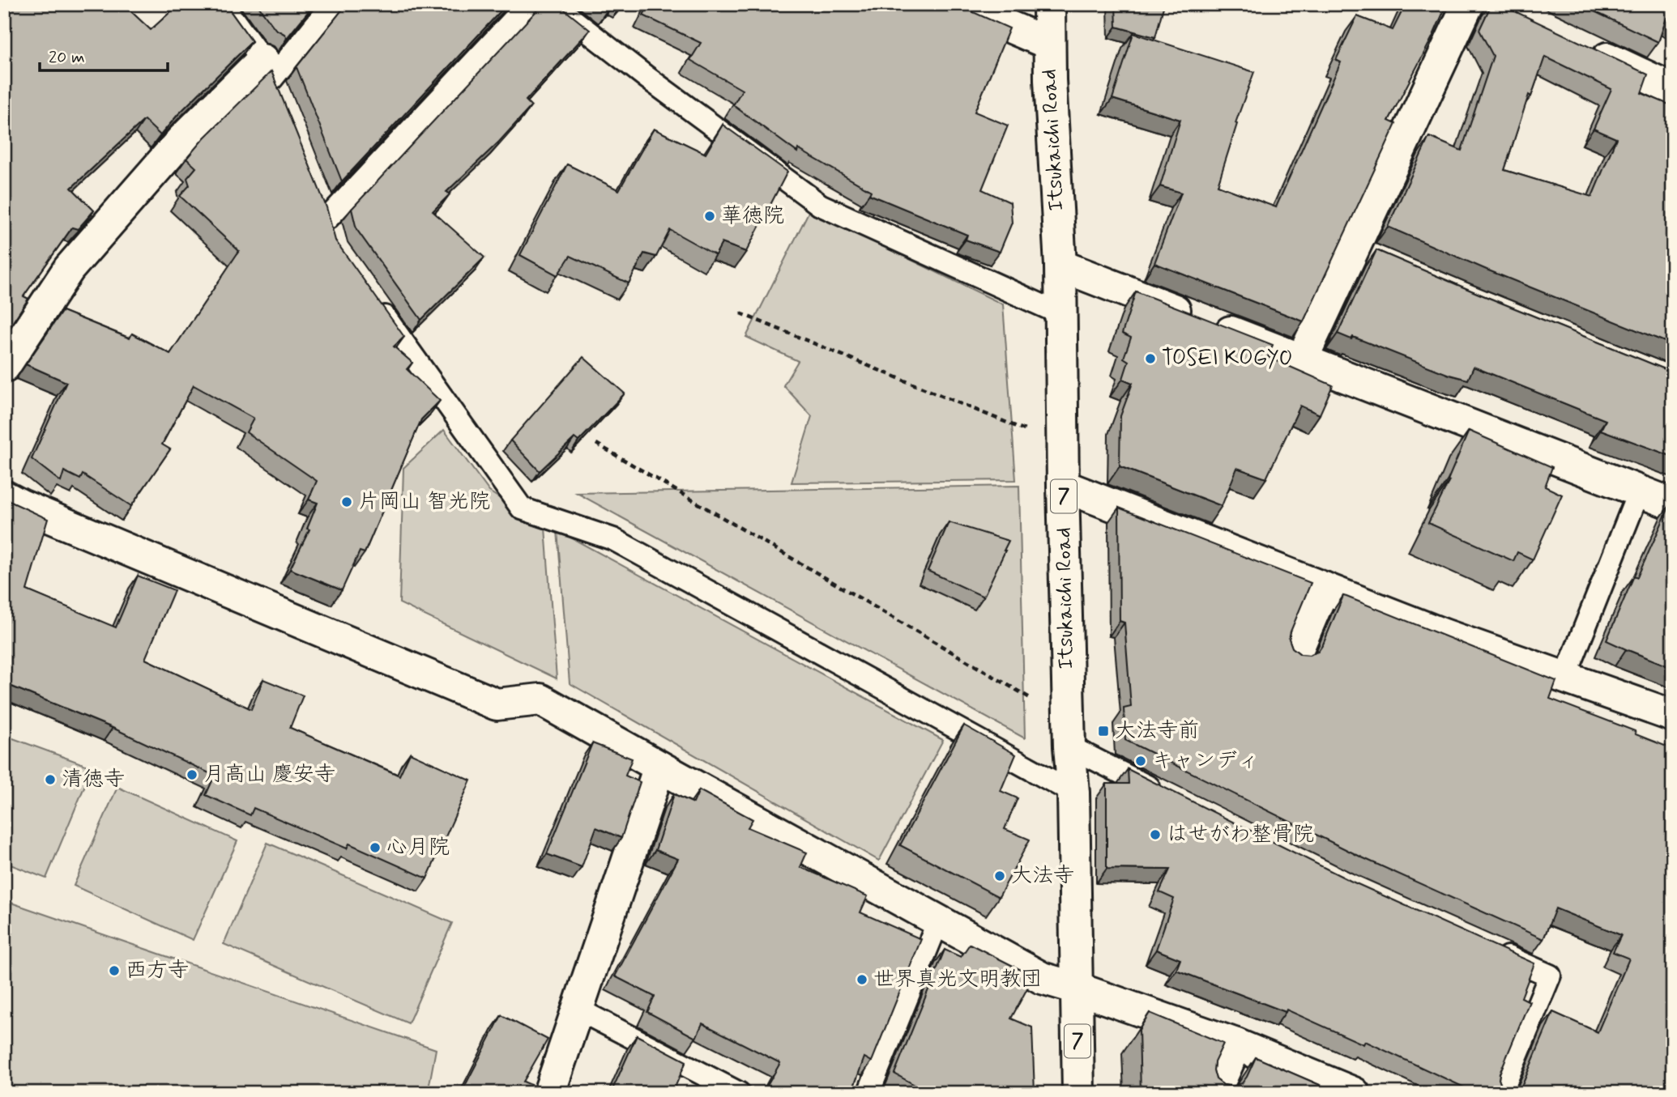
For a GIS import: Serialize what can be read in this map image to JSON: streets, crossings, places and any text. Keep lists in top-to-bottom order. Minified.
{"streets":{"street":["Itsukaichi Road","7"]},"crossings":[["Itsukaichi Road","7"]],"places":{"other":["華徳院","TOSEI KOGYO","片岡山 智光院","キャンディ","月高山 慶安寺","清徳寺","はせがわ整骨院","心月院","大法寺","西方寺","世界真光文明教団"],"transit":["大法寺前"]},"scale_bar":"20 m"}
